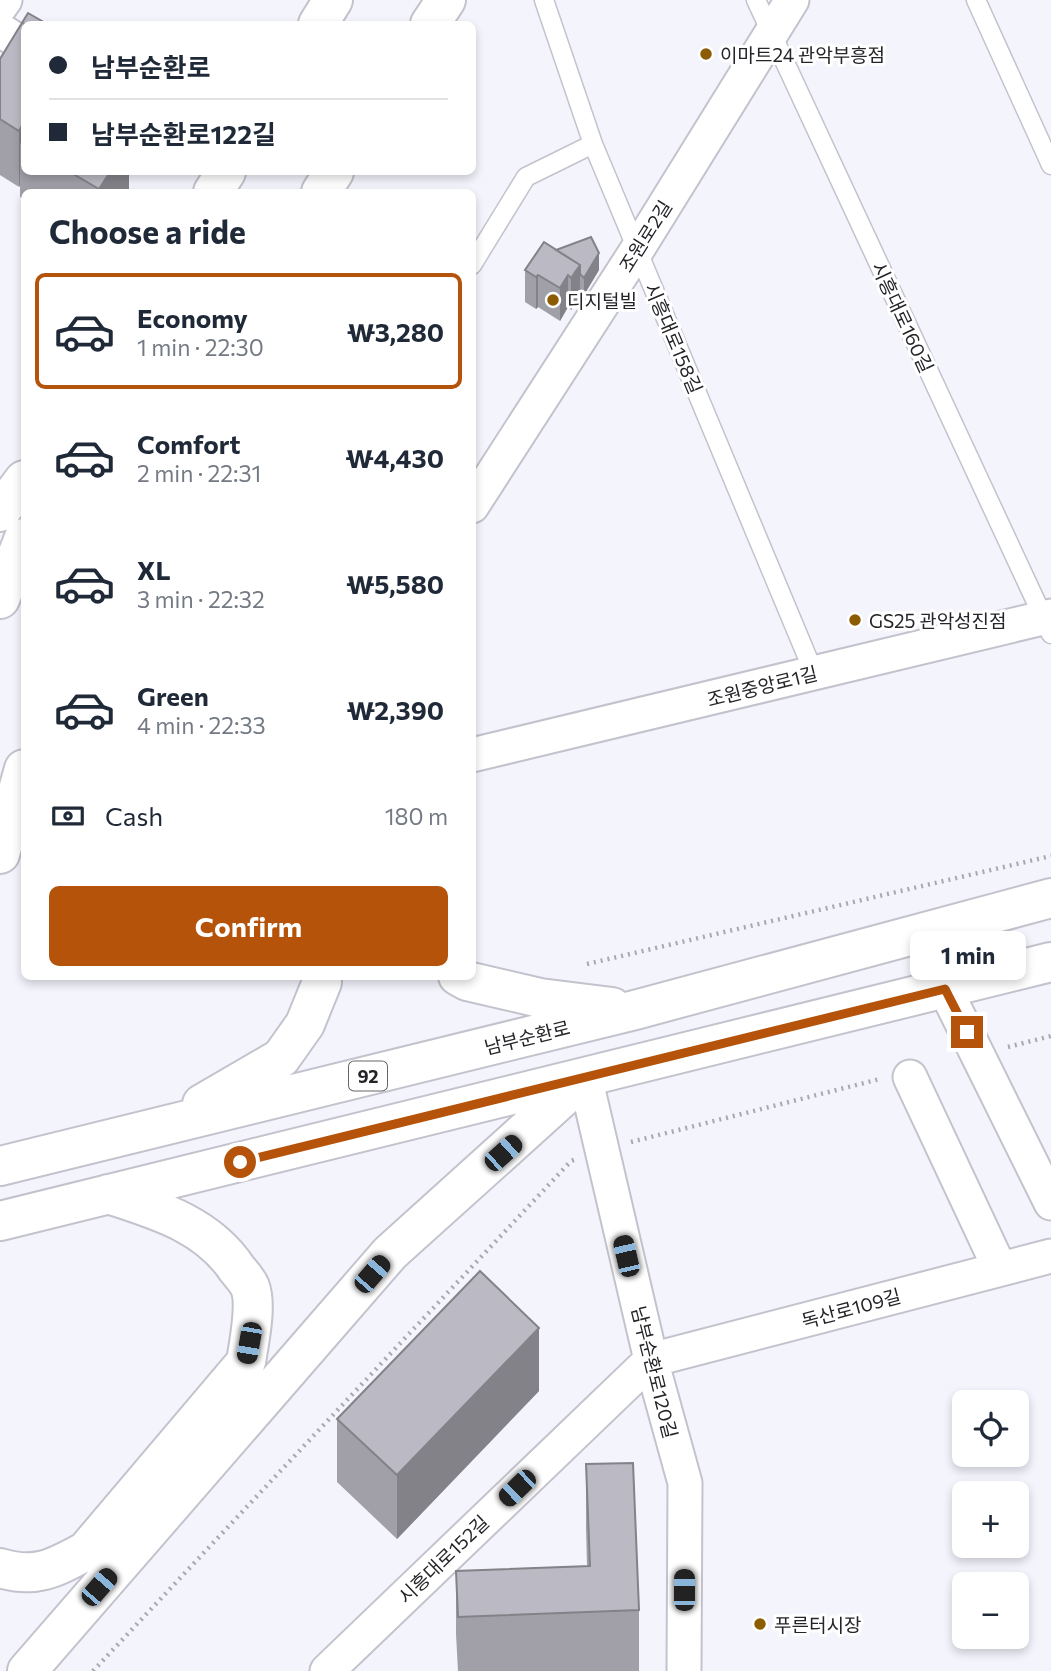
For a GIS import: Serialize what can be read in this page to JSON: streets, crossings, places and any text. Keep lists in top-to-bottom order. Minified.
{"streets":{"main road":["남부순환로","92"],"street":["조원로2길","조원중앙로1길","독산로109길","남부순환로120길","시흥대로152길"],"lane":["시흥대로160길","시흥대로158길"]},"crossings":[["조원로2길","시흥대로160길"],["조원로2길","시흥대로158길"],["시흥대로160길","조원중앙로1길"],["시흥대로158길","조원중앙로1길"],["독산로109길","남부순환로120길"],["독산로109길","시흥대로152길"],["남부순환로120길","시흥대로152길"]],"places":["이마트24 관악부흥점","디지털빌","GS25 관악성진점","푸른터시장"],"page":{"banner":["남부순환로","남부순환로122길"],"heading":"Choose a ride","list":[{"name":"Economy","note":"1 min · 22:30","value":"₩3,280"},{"name":"Comfort","note":"2 min · 22:31","value":"₩4,430"},{"name":"XL","note":"3 min · 22:32","value":"₩5,580"},{"name":"Green","note":"4 min · 22:33","value":"₩2,390"}],"pay":["Cash","180 m"],"buttons":"Confirm","bubble":"1 min","map_buttons":["+","−"]}}
